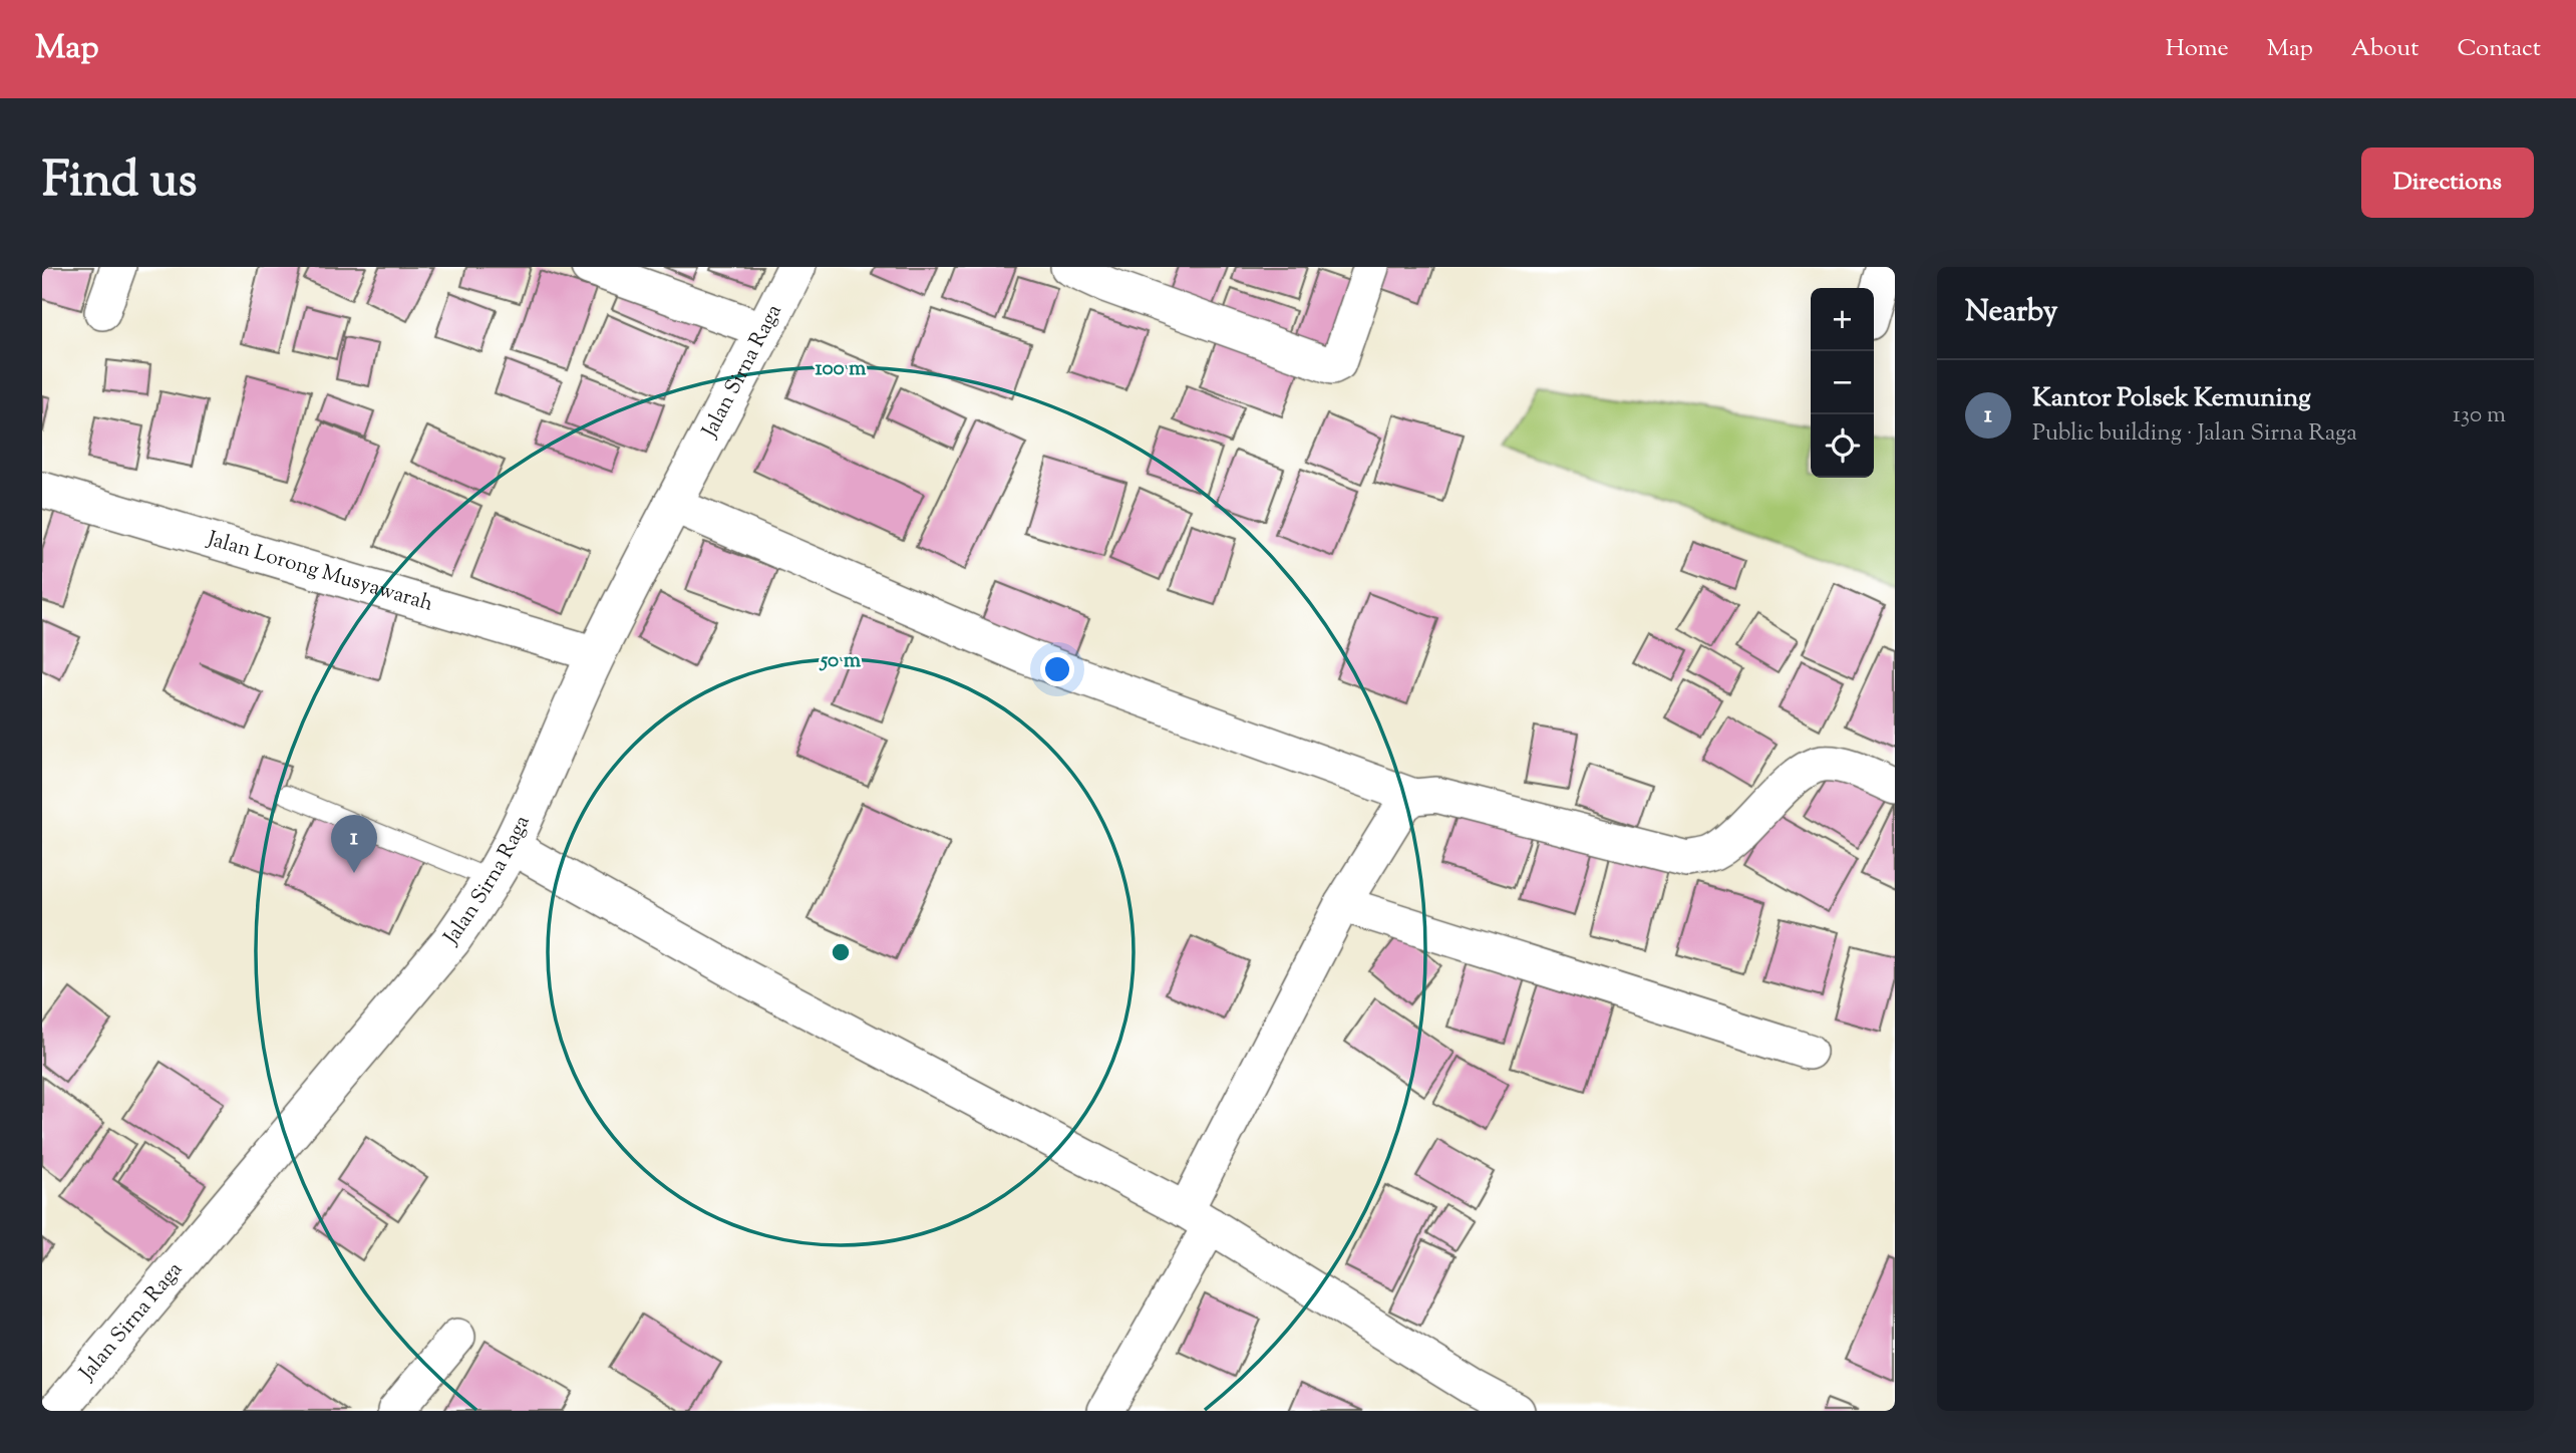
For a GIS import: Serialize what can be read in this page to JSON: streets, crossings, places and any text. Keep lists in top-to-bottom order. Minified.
{"streets":{"street":["Jalan Sirna Raga","Jalan Lorong Musyawarah"]},"crossings":[["Jalan Sirna Raga","Jalan Lorong Musyawarah"]],"page":{"header":"Map","nav":["Home","Map","About","Contact"],"title":"Find us","buttons":"Directions","heading":"Nearby","map_buttons":["+","−"],"list":[{"mark":"1","name":"Kantor Polsek Kemuning","note":"Public building · Jalan Sirna Raga","value":"130 m"}],"pins":"1"},"rings":["100 m","50 m"]}
